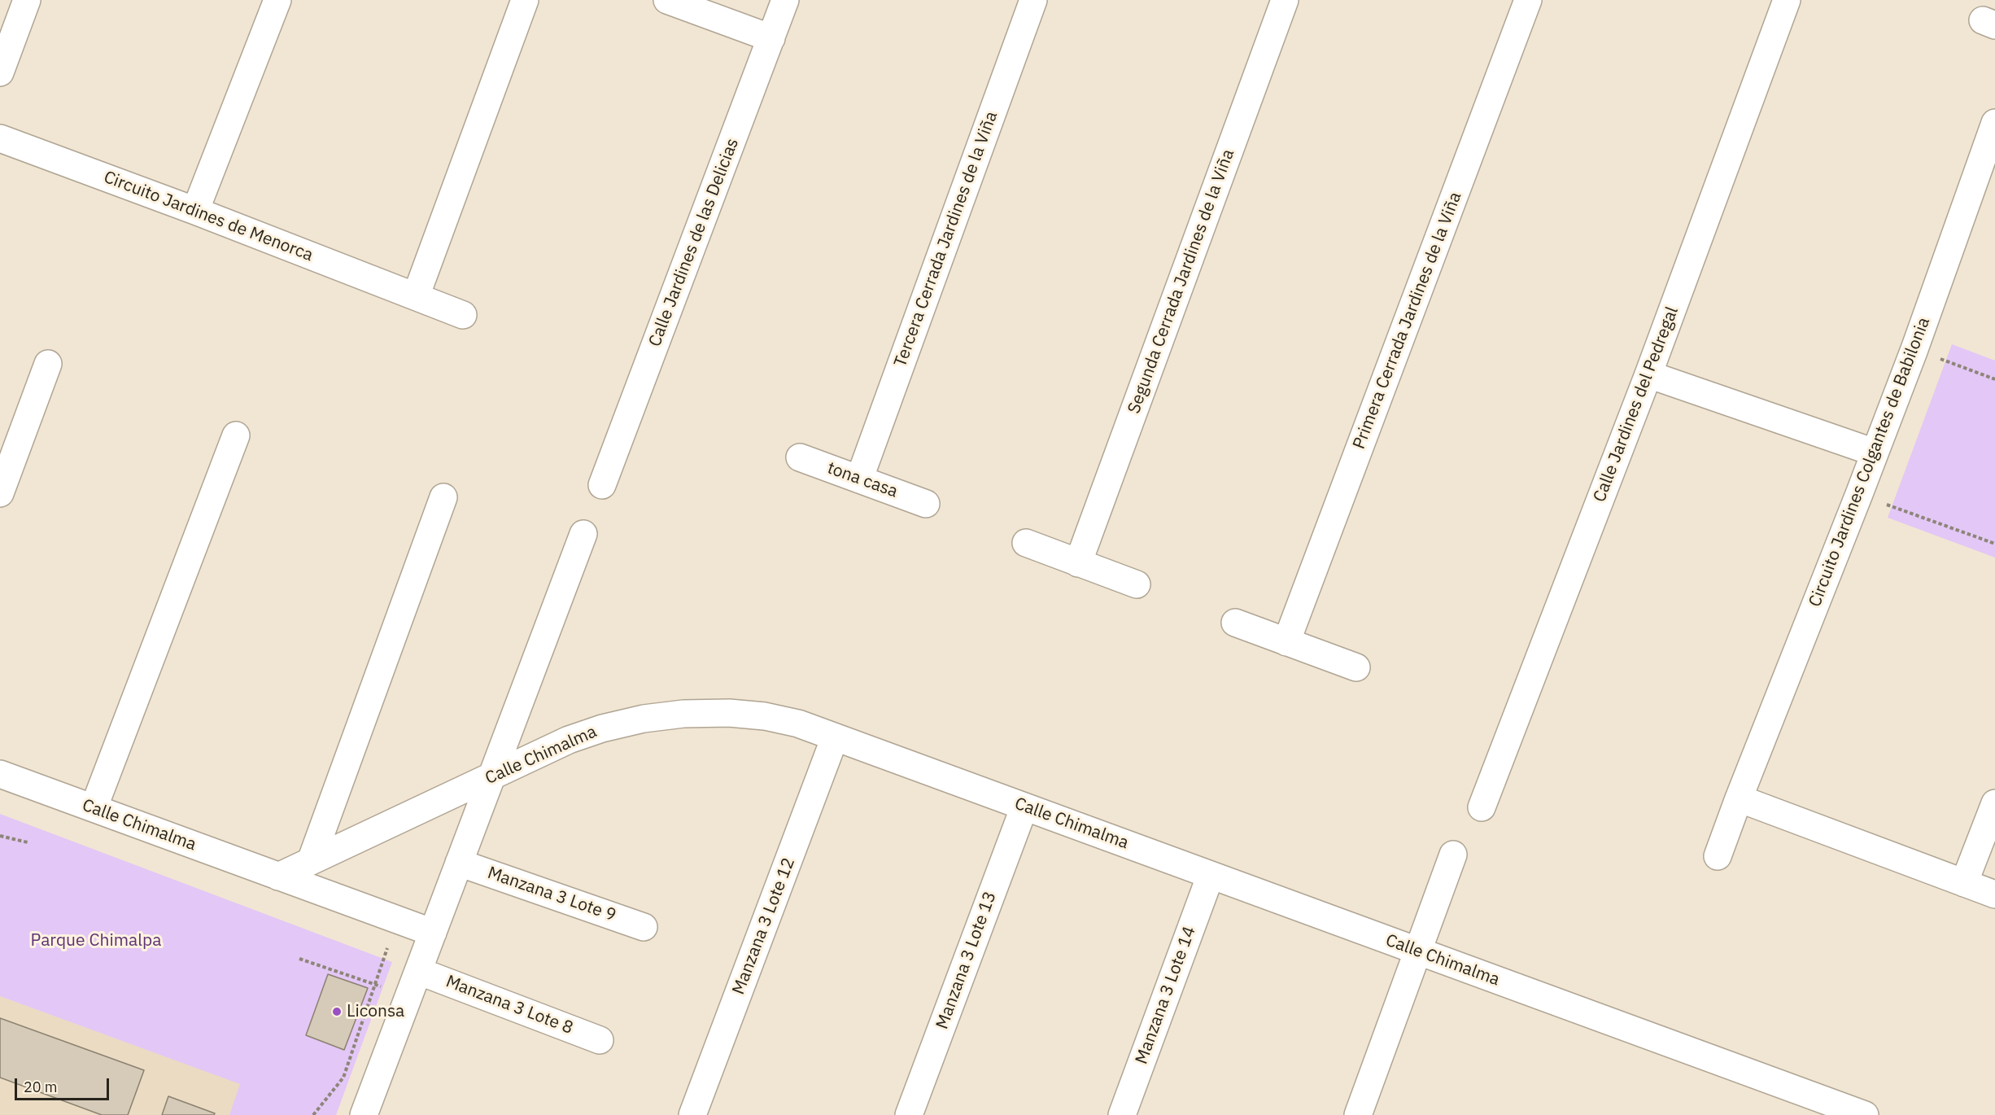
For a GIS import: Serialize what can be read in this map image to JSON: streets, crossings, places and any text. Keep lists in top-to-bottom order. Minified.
{"streets":{"street":["Circuito Jardines de Menorca","Tercera Cerrada Jardines de la Viña","Calle Jardines de las Delicias","Segunda Cerrada Jardines de la Viña","Primera Cerrada Jardines de la Viña","Calle Jardines del Pedregal","Circuito Jardines Colgantes de Babilonia","tona casa","Calle Chimalma","Manzana 3 Lote 9","Manzana 3 Lote 12","Manzana 3 Lote 13","Manzana 3 Lote 14","Manzana 3 Lote 8"]},"crossings":[["Tercera Cerrada Jardines de la Viña","tona casa"],["Calle Chimalma","Manzana 3 Lote 12"],["Calle Chimalma","Manzana 3 Lote 13"],["Calle Chimalma","Manzana 3 Lote 14"]],"parks":["Parque Chimalpa"],"places":["Liconsa"],"scale_bar":"20 m"}
